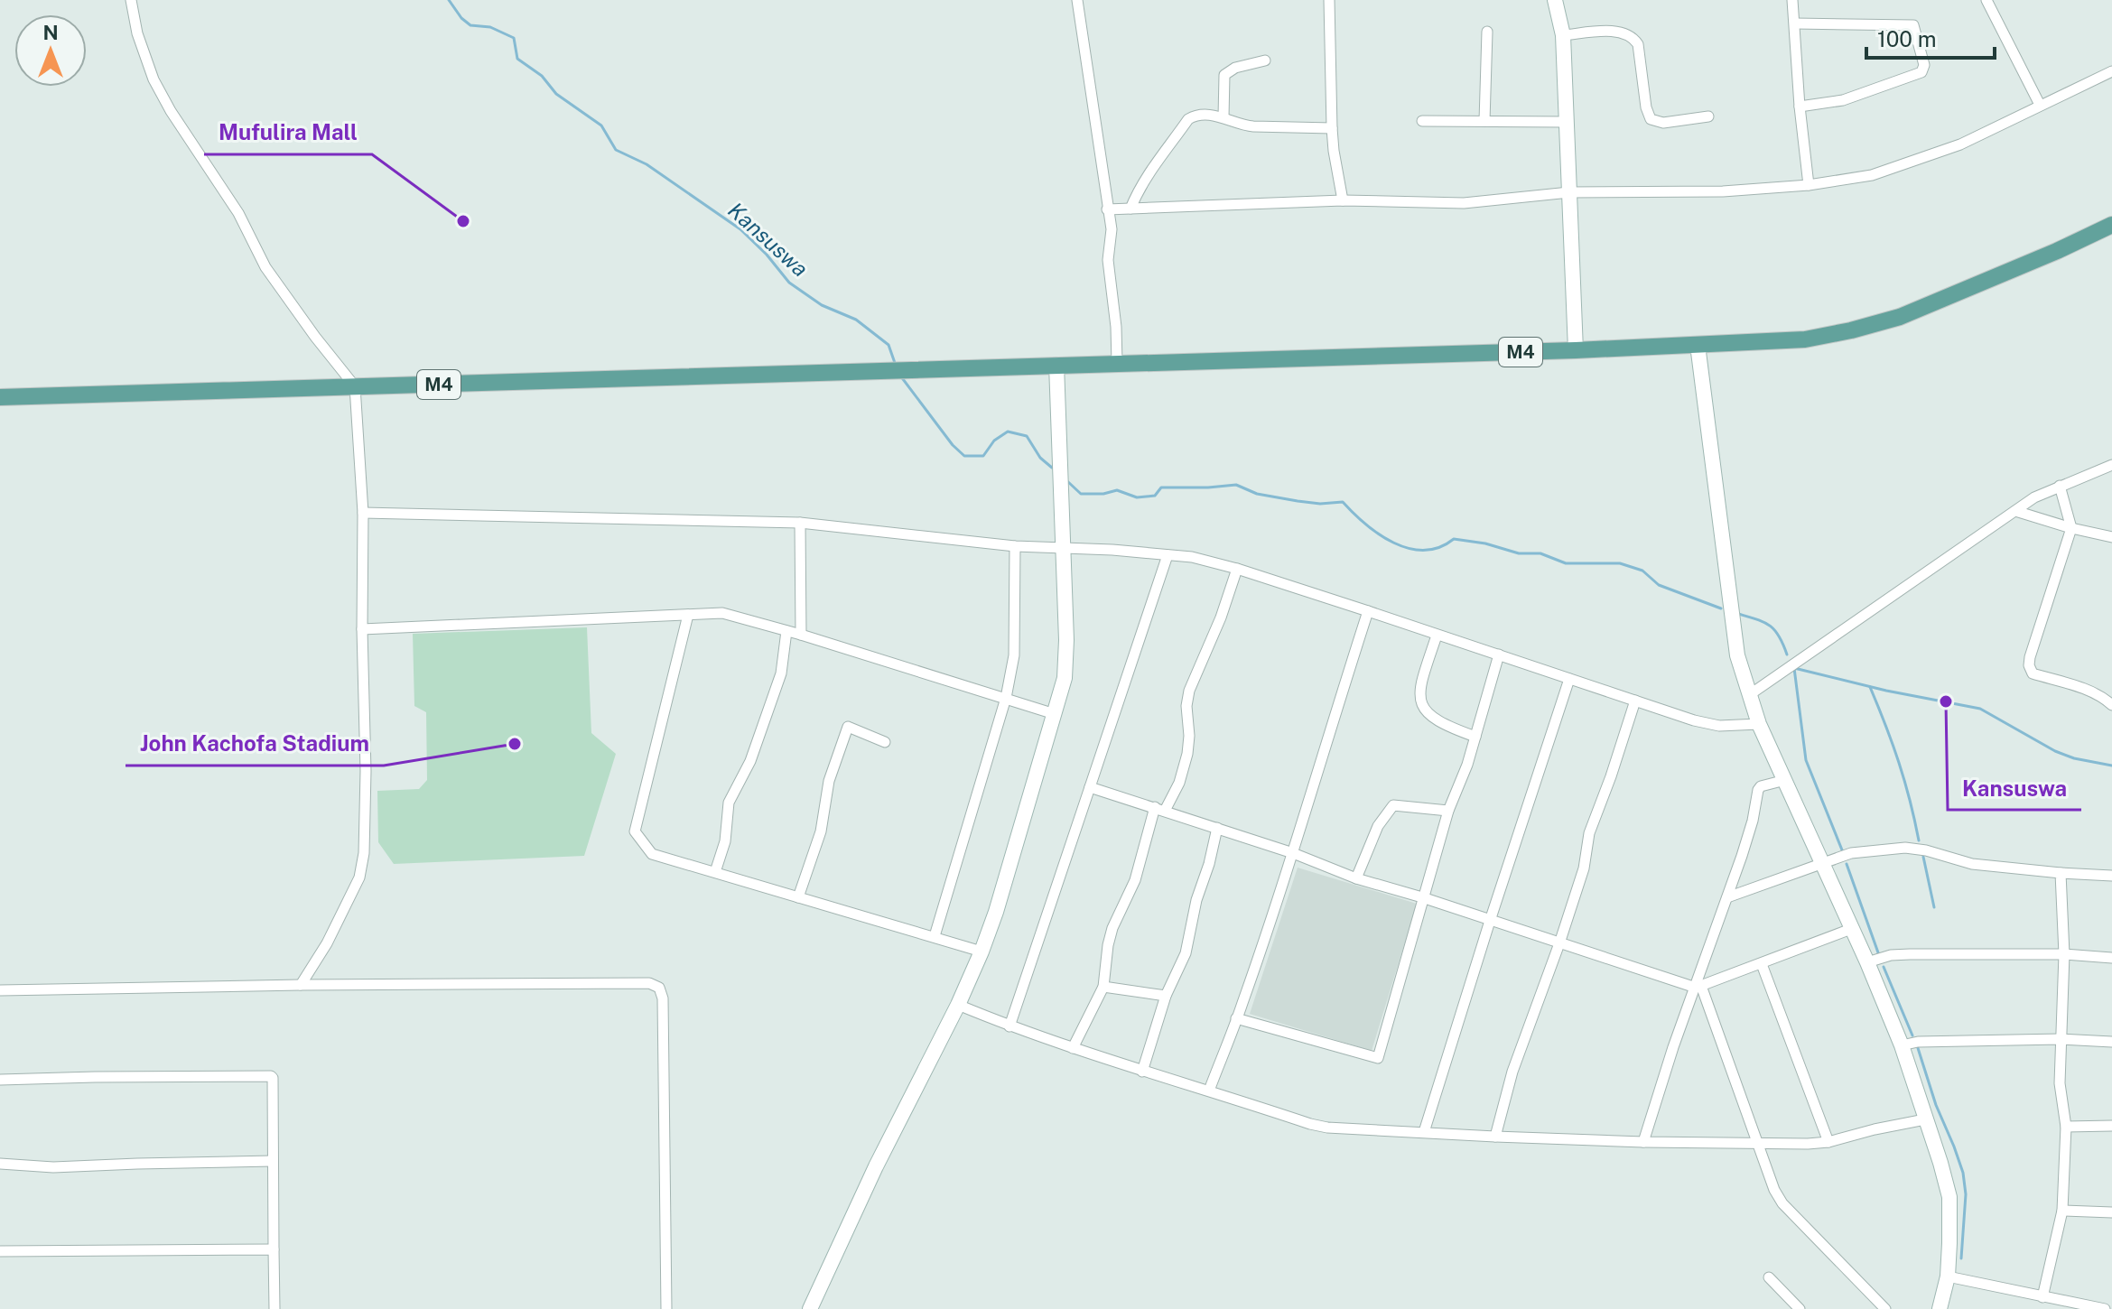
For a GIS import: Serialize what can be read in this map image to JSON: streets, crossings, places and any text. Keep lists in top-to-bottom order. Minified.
{"streets":{"main road":["M4"]},"water":["Kansuswa"],"places":["Mufulira Mall","Kansuswa","John Kachofa Stadium"],"scale_bar":"100 m","north":"top"}
